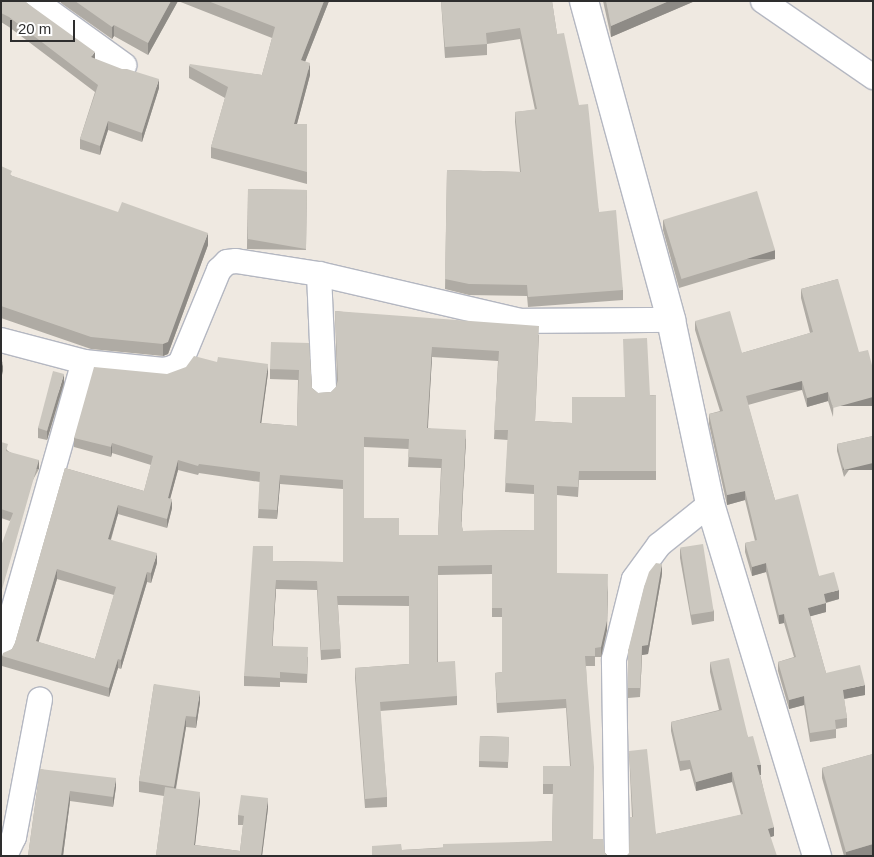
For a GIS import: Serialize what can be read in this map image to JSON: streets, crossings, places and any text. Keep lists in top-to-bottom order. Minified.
{"scale_bar":"20 m"}
